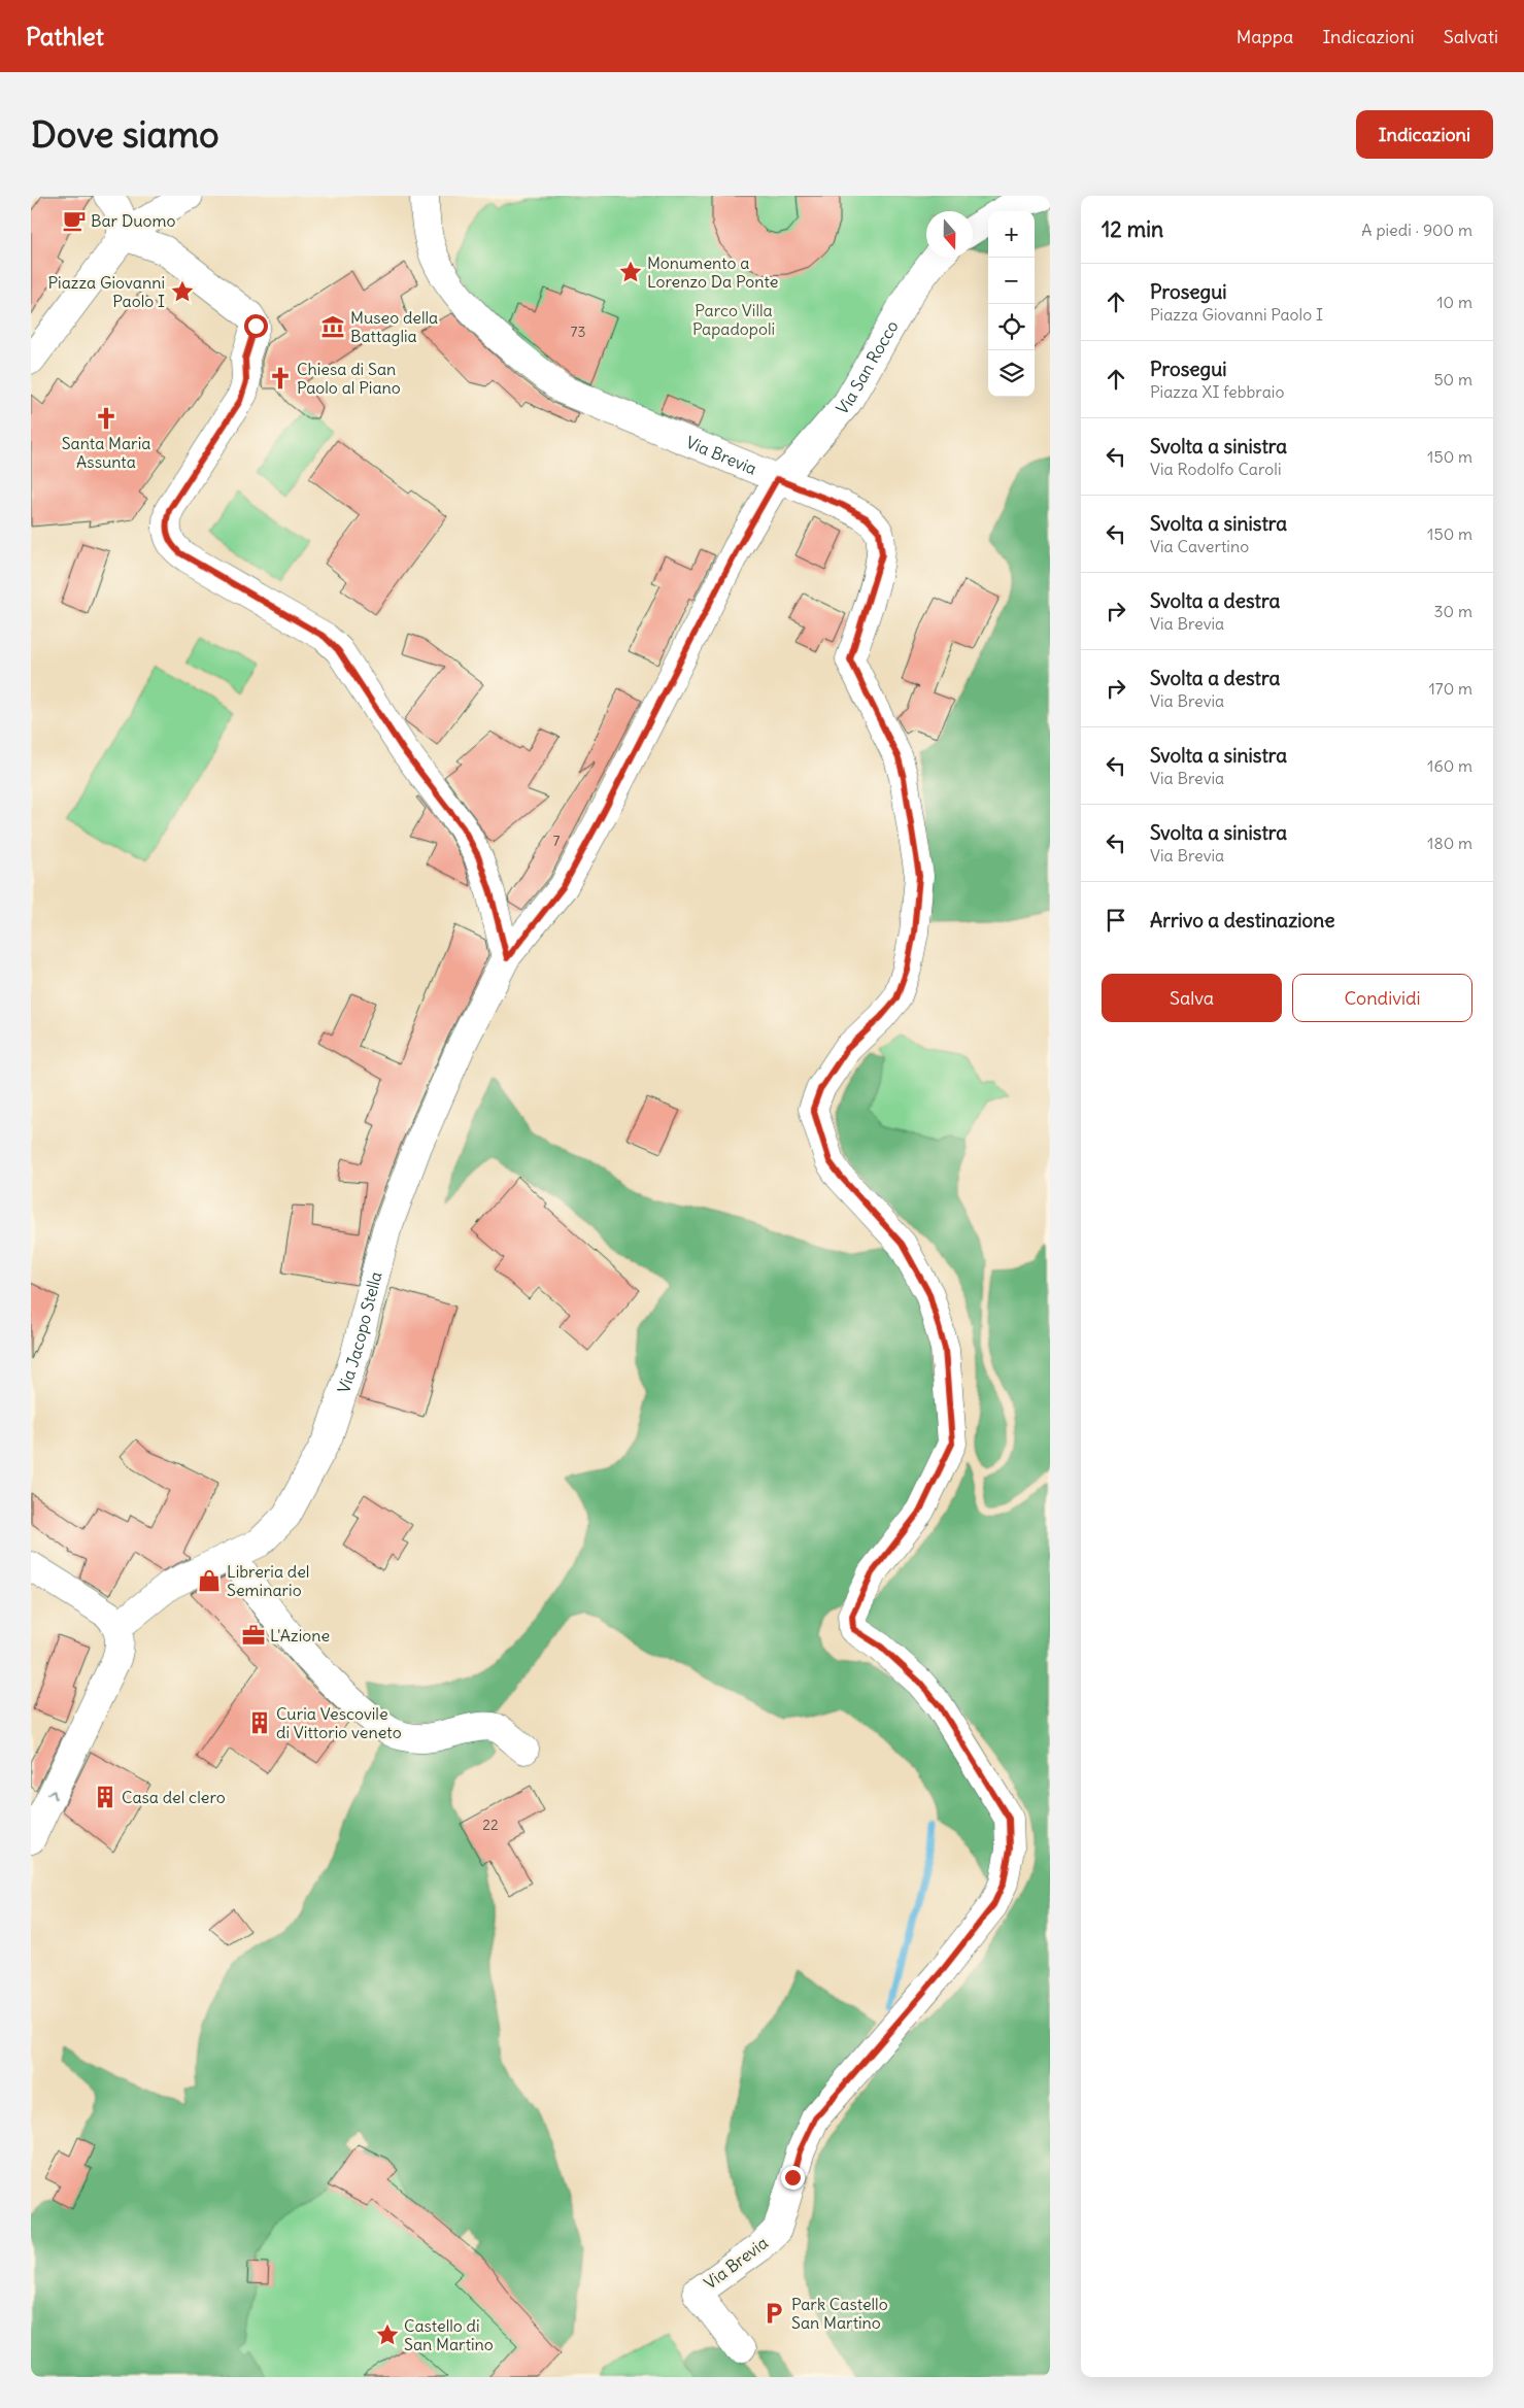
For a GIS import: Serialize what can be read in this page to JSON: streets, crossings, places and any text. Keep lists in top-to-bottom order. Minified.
{"streets":{"street":["Via San Rocco","Via Brevia","Via Jacopo Stella"]},"crossings":[["Via San Rocco","Via Brevia"],["Via San Rocco","Via Jacopo Stella"]],"parks":["Parco Villa Papadopoli"],"places":{"cafe":["Bar Duomo"],"place":["Monumento a Lorenzo Da Ponte","Piazza Giovanni Paolo I","Castello di San Martino"],"museum":["Museo della Battaglia"],"church":["Chiesa di San Paolo al Piano","Santa Maria Assunta"],"shop":["Libreria del Seminario"],"office":["L'Azione"],"building":["Curia Vescovile di Vittorio veneto","Casa del clero"],"parking":["Park Castello San Martino"]},"house_numbers":["73","7","22"],"north":"bottom","page":{"header":"Pathlet","nav":["Mappa","Indicazioni","Salvati"],"buttons":["Indicazioni",["Salva","Condividi"]],"title":"Dove siamo","heading":["12 min","A piedi · 900 m"],"map_buttons":["+","−"],"list":[["Prosegui","Piazza Giovanni Paolo I","10 m"],["Prosegui","Piazza XI febbraio","50 m"],["Svolta a sinistra","Via Rodolfo Caroli","150 m"],["Svolta a sinistra","Via Cavertino","150 m"],["Svolta a destra","Via Brevia","30 m"],["Svolta a destra","Via Brevia","170 m"],["Svolta a sinistra","Via Brevia","160 m"],["Svolta a sinistra","Via Brevia","180 m"],"Arrivo a destinazione"]}}
